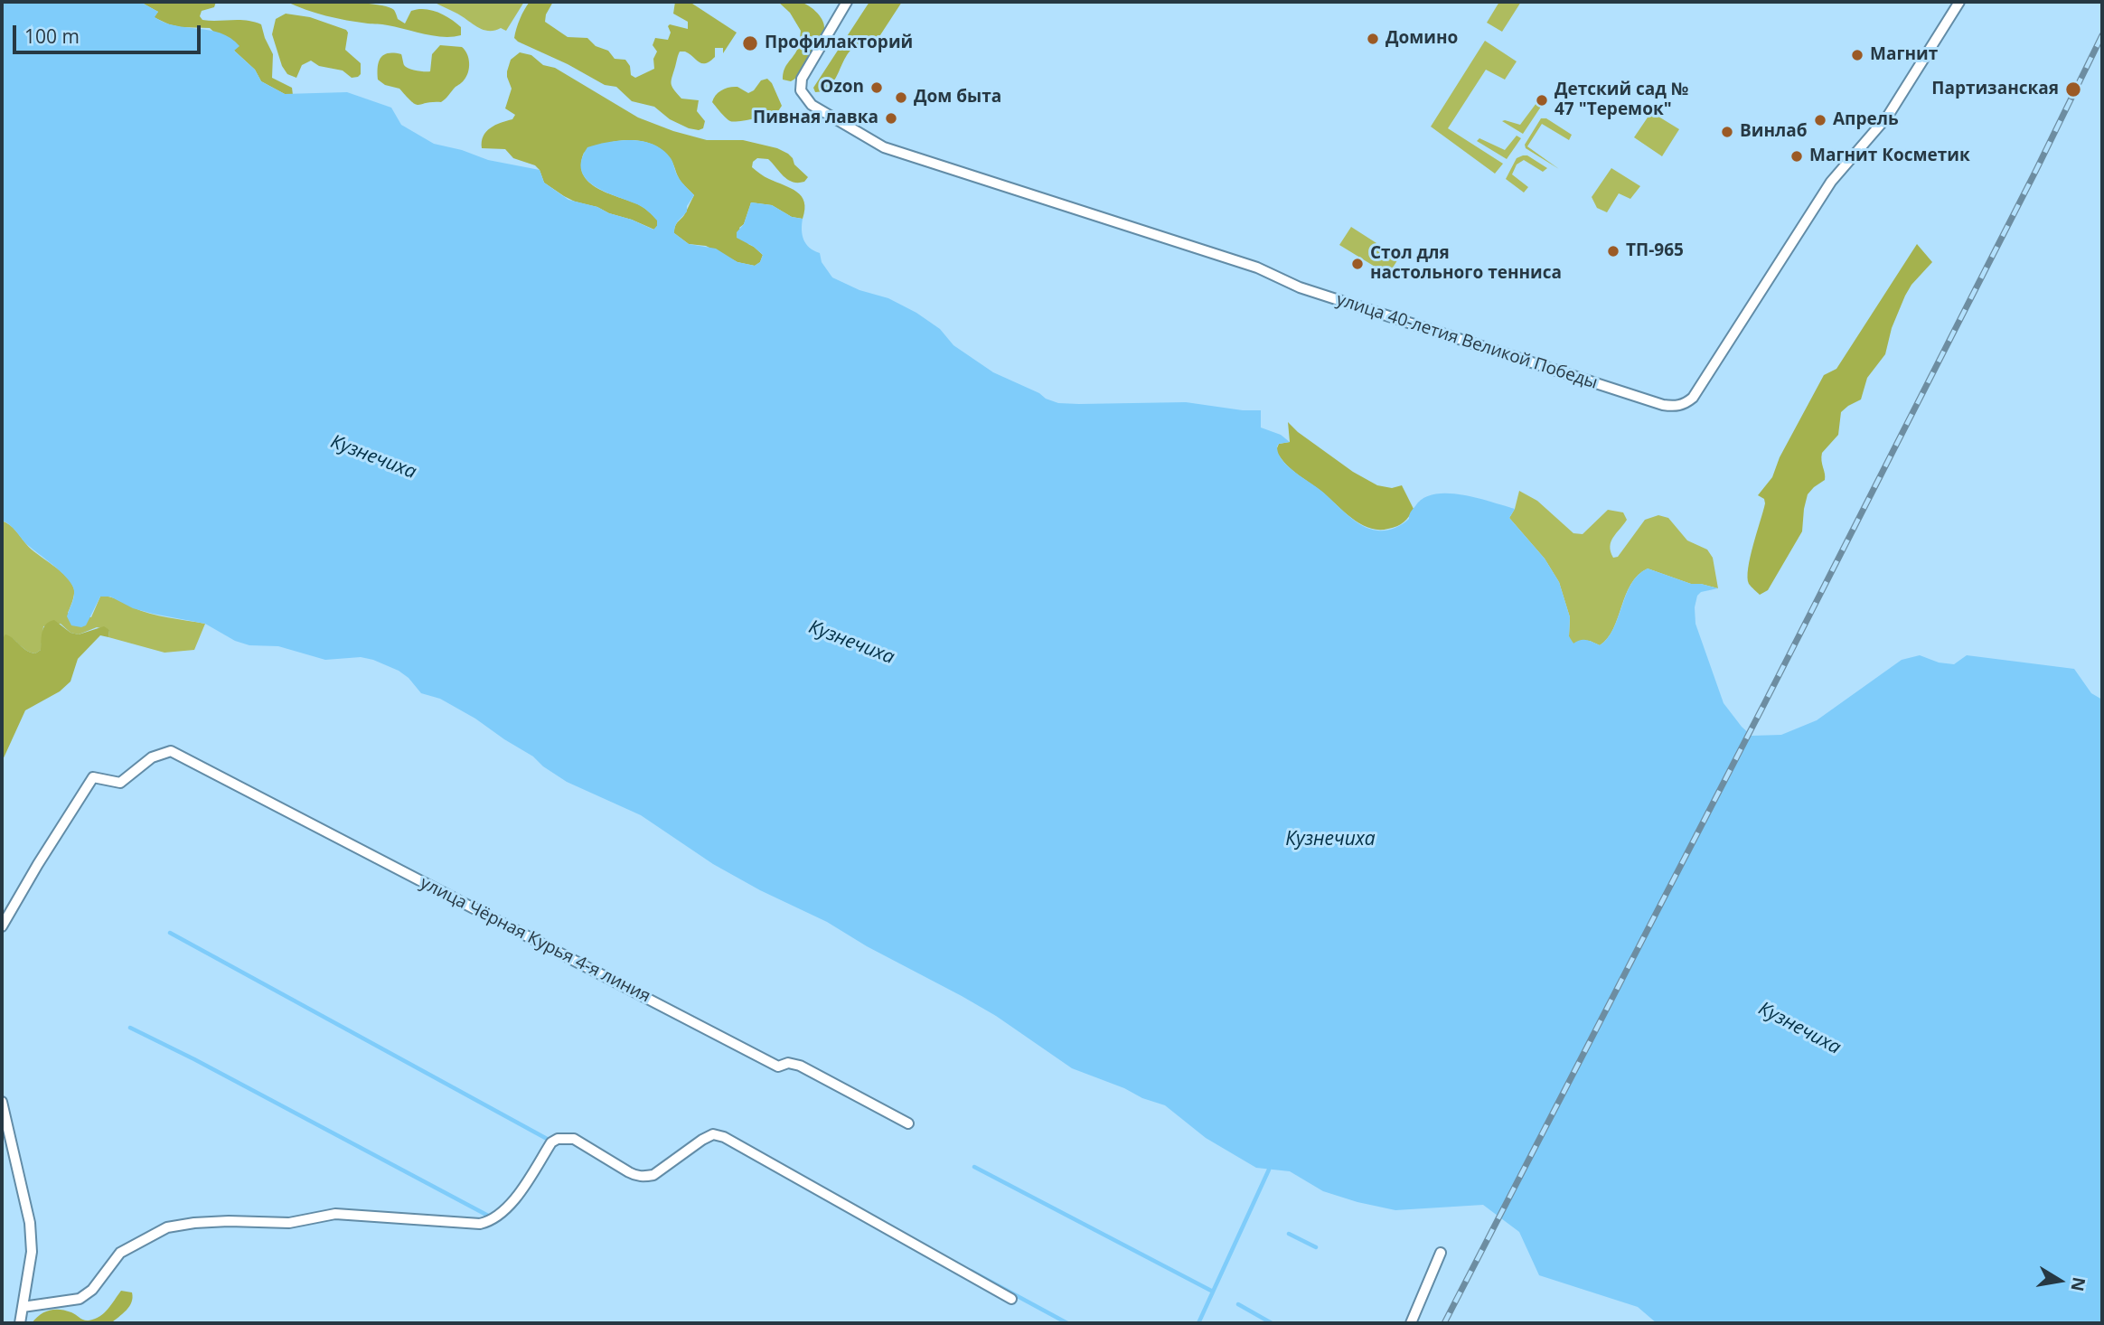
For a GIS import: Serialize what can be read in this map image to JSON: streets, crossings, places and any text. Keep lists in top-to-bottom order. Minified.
{"streets":{"street":["улица 40-летия Великой Победы","улица Чёрная Курья 4-я линия"]},"water":["Кузнечиха"],"places":["Домино","Профилакторий","Магнит","Ozon","Партизанская","Дом быта","Детский сад № 47 \"Теремок\"","Пивная лавка","Апрель","Винлаб","Магнит Косметик","ТП-965","Стол для настольного тенниса"],"scale_bar":"100 m","north":"right"}
